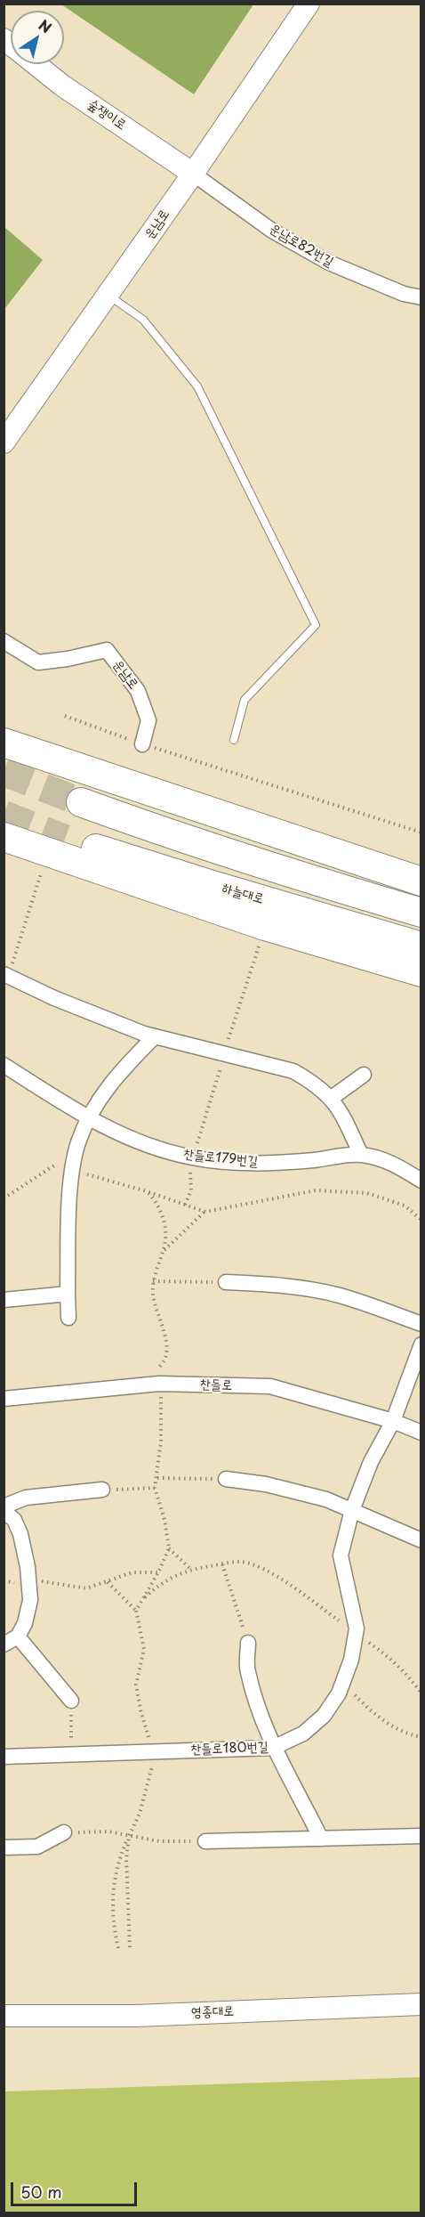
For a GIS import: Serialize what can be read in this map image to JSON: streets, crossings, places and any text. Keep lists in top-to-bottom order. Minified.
{"streets":{"highway":["하늘대로"],"street":["숲쟁이로","운남로","운남로82번길","찬들로179번길","찬들로","찬들로180번길","영종대로"]},"crossings":[["숲쟁이로","운남로"],["숲쟁이로","운남로82번길"],["운남로","운남로82번길"],["찬들로","찬들로180번길"]],"scale_bar":"50 m","north":"top right"}
